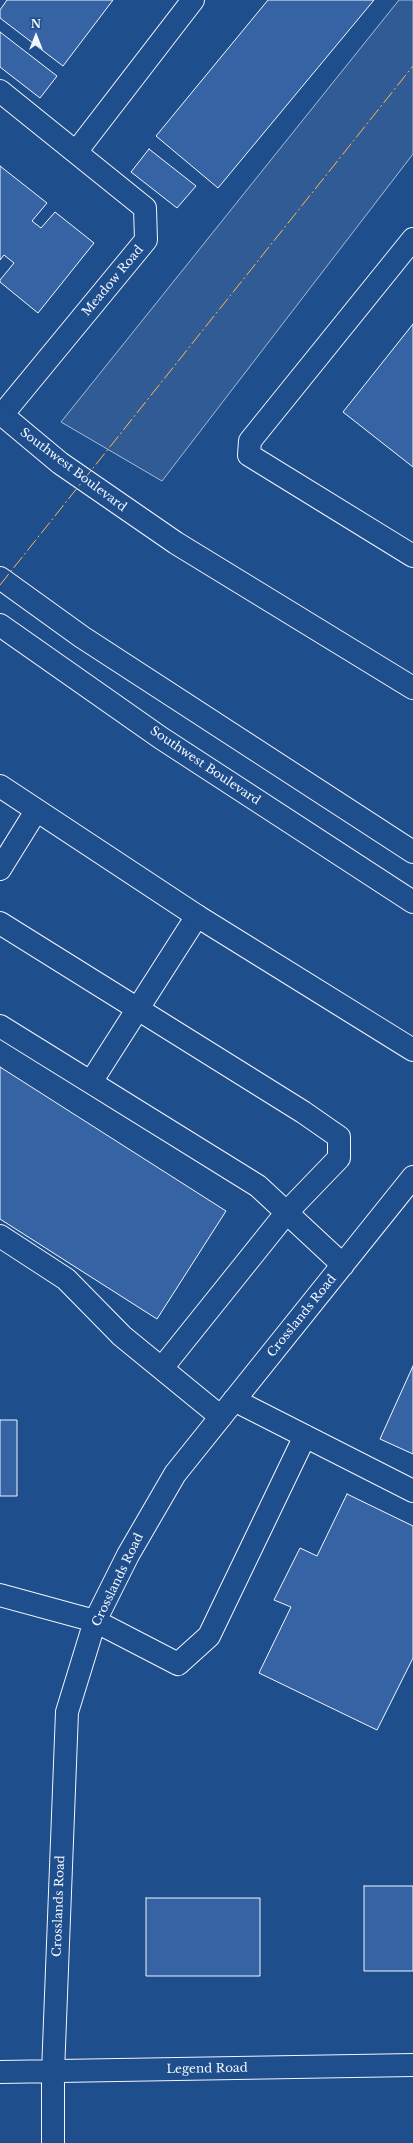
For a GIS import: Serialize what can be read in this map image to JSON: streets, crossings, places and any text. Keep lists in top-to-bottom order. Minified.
{"streets":{"main road":["Meadow Road","Southwest Boulevard","Crosslands Road","Legend Road"]},"crossings":[["Meadow Road","Southwest Boulevard"],["Crosslands Road","Legend Road"]],"north":"top"}
